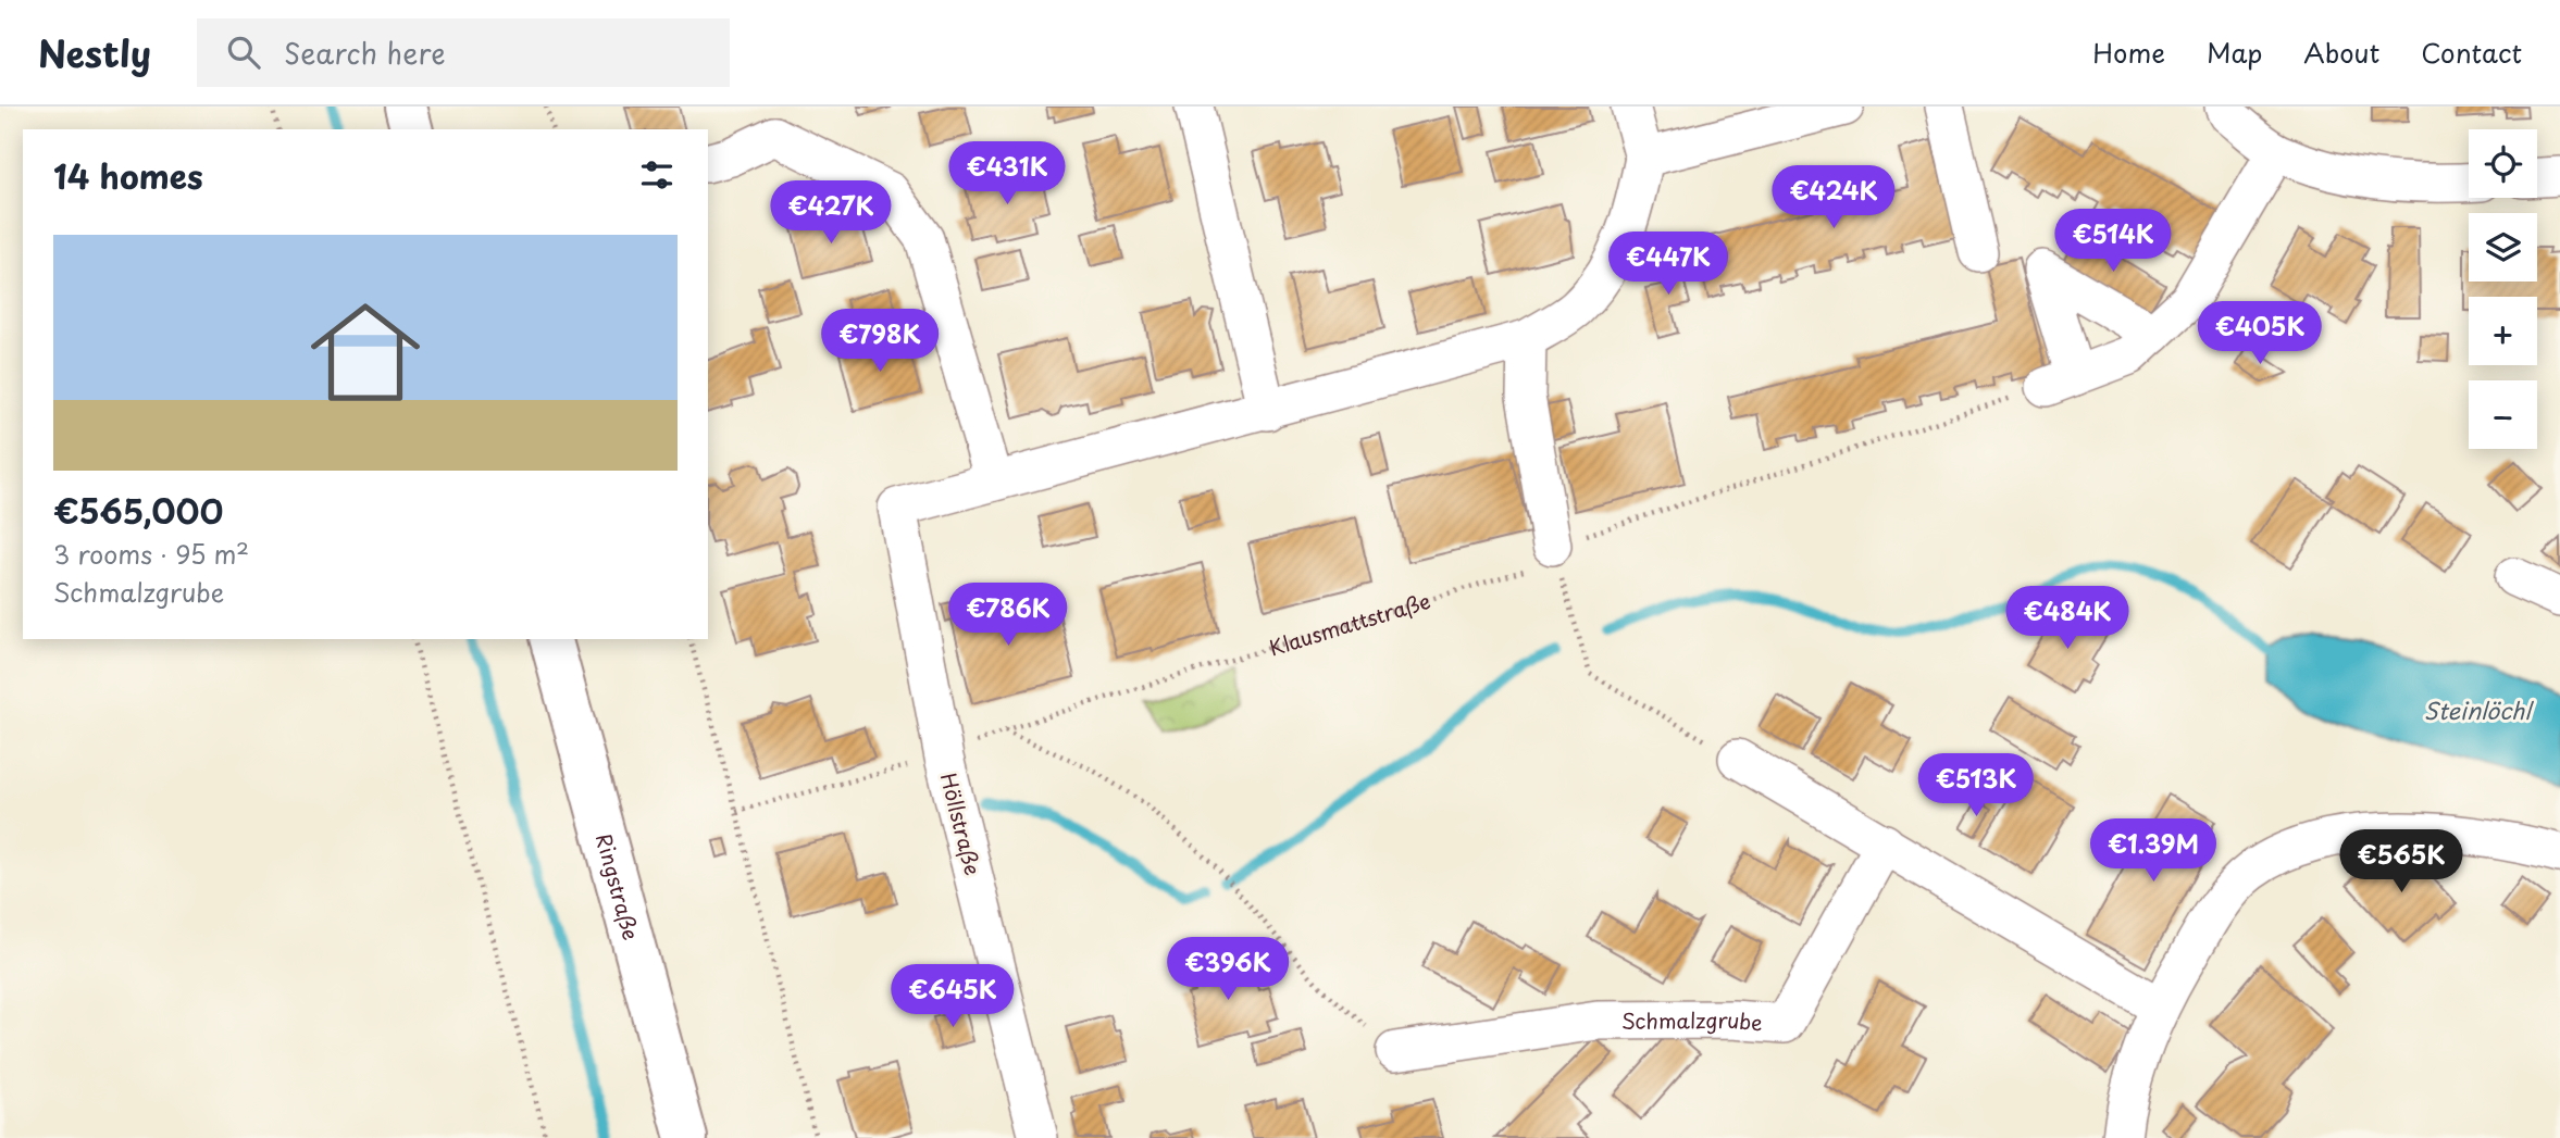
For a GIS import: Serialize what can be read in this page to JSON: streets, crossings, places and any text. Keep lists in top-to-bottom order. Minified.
{"streets":{"main road":["Ringstraße"],"street":["Höllstraße","Schmalzgrube"],"path":["Klausmattstraße"]},"crossings":[["Klausmattstraße","Höllstraße"]],"water":["Steinlöchl"],"page":{"header":"Nestly","search":"Search here","nav":["Home","Map","About","Contact"],"map_buttons":["+","−"],"heading":"14 homes","price":["€431K","€424K","€427K","€514K","€447K","€405K","€798K","€786K","€484K","€513K","€1.39M","€565K","€396K","€645K"],"list":[{"name":"€565,000","note":"3 rooms · 95 m² · Schmalzgrube"}]}}
